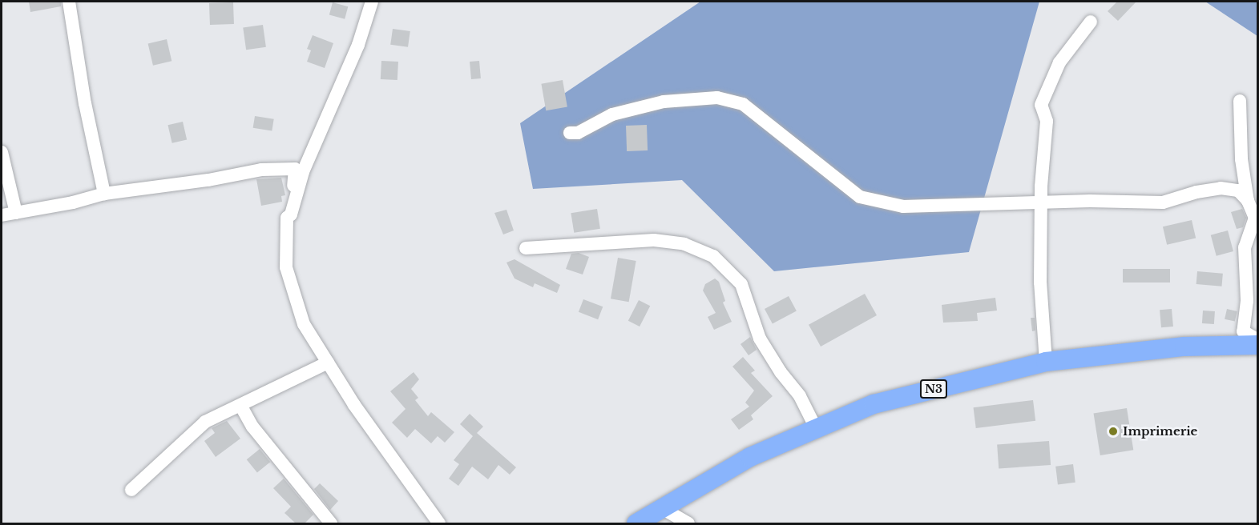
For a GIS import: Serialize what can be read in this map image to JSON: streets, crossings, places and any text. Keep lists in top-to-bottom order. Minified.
{"streets":{"highway":["N3"]},"places":["Imprimerie"]}
